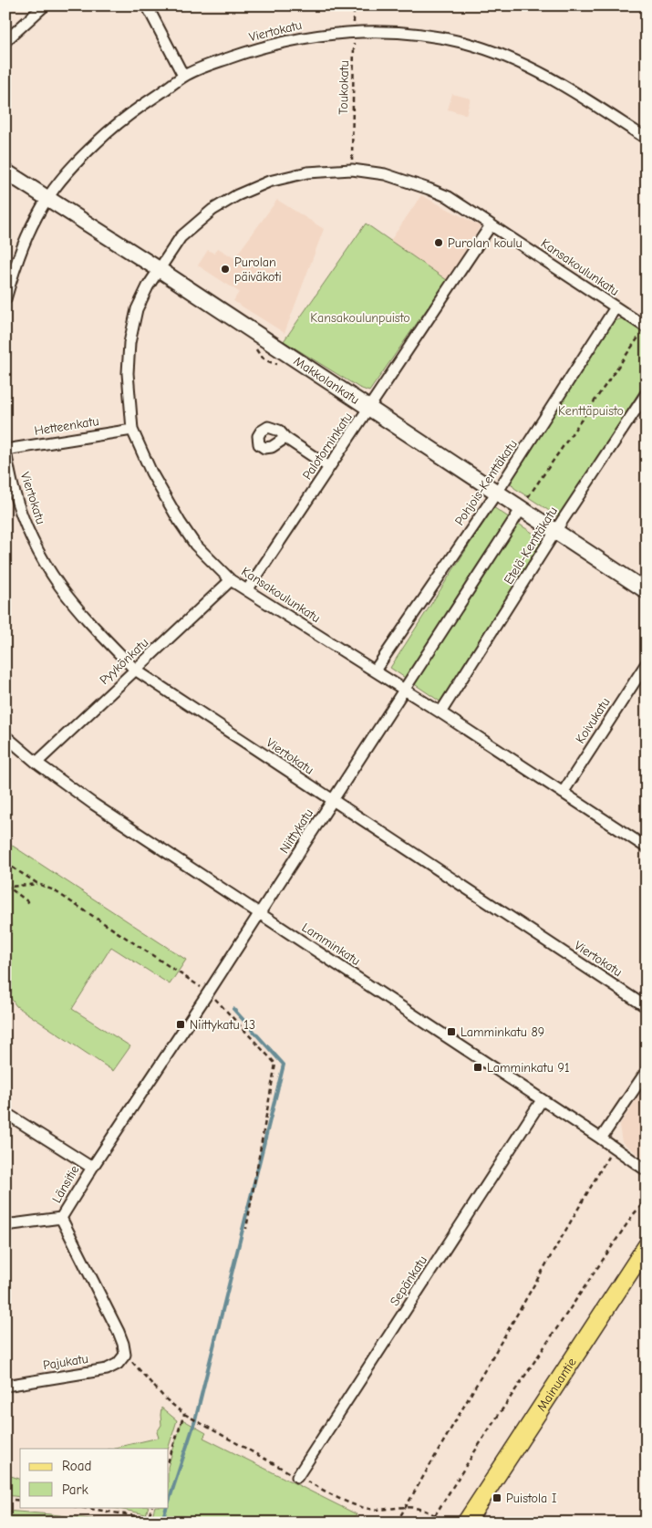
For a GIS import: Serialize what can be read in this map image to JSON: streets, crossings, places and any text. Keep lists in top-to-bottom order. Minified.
{"streets":{"main road":["Mainuantie"],"street":["Viertokatu","Kansakoulunkatu","Makkolankatu","Hetteenkatu","Palotorninkatu","Pohjois-Kenttäkatu","Etelä-Kenttäkatu","Pyykönkatu","Koivukatu","Niittykatu","Lamminkatu","Länsitie","Sepänkatu","Pajukatu"],"path":["Toukokatu"]},"crossings":[["Viertokatu","Toukokatu"],["Viertokatu","Makkolankatu"],["Viertokatu","Hetteenkatu"],["Viertokatu","Pyykönkatu"],["Viertokatu","Niittykatu"],["Toukokatu","Kansakoulunkatu"],["Kansakoulunkatu","Makkolankatu"],["Kansakoulunkatu","Hetteenkatu"],["Kansakoulunkatu","Palotorninkatu"],["Kansakoulunkatu","Pohjois-Kenttäkatu"],["Kansakoulunkatu","Etelä-Kenttäkatu"],["Kansakoulunkatu","Pyykönkatu"],["Kansakoulunkatu","Koivukatu"],["Kansakoulunkatu","Niittykatu"],["Makkolankatu","Palotorninkatu"],["Makkolankatu","Pohjois-Kenttäkatu"],["Makkolankatu","Etelä-Kenttäkatu"],["Makkolankatu","Niittykatu"],["Pyykönkatu","Lamminkatu"],["Niittykatu","Lamminkatu"],["Niittykatu","Länsitie"],["Lamminkatu","Sepänkatu"],["Länsitie","Pajukatu"]],"parks":["Kansakoulunpuisto","Kenttäpuisto"],"places":{"other":["Purolan koulu","Purolan päiväkoti"],"transit":["Niittykatu 13","Lamminkatu 89","Lamminkatu 91","Puistola I"]},"legend":["Road","Park"]}
